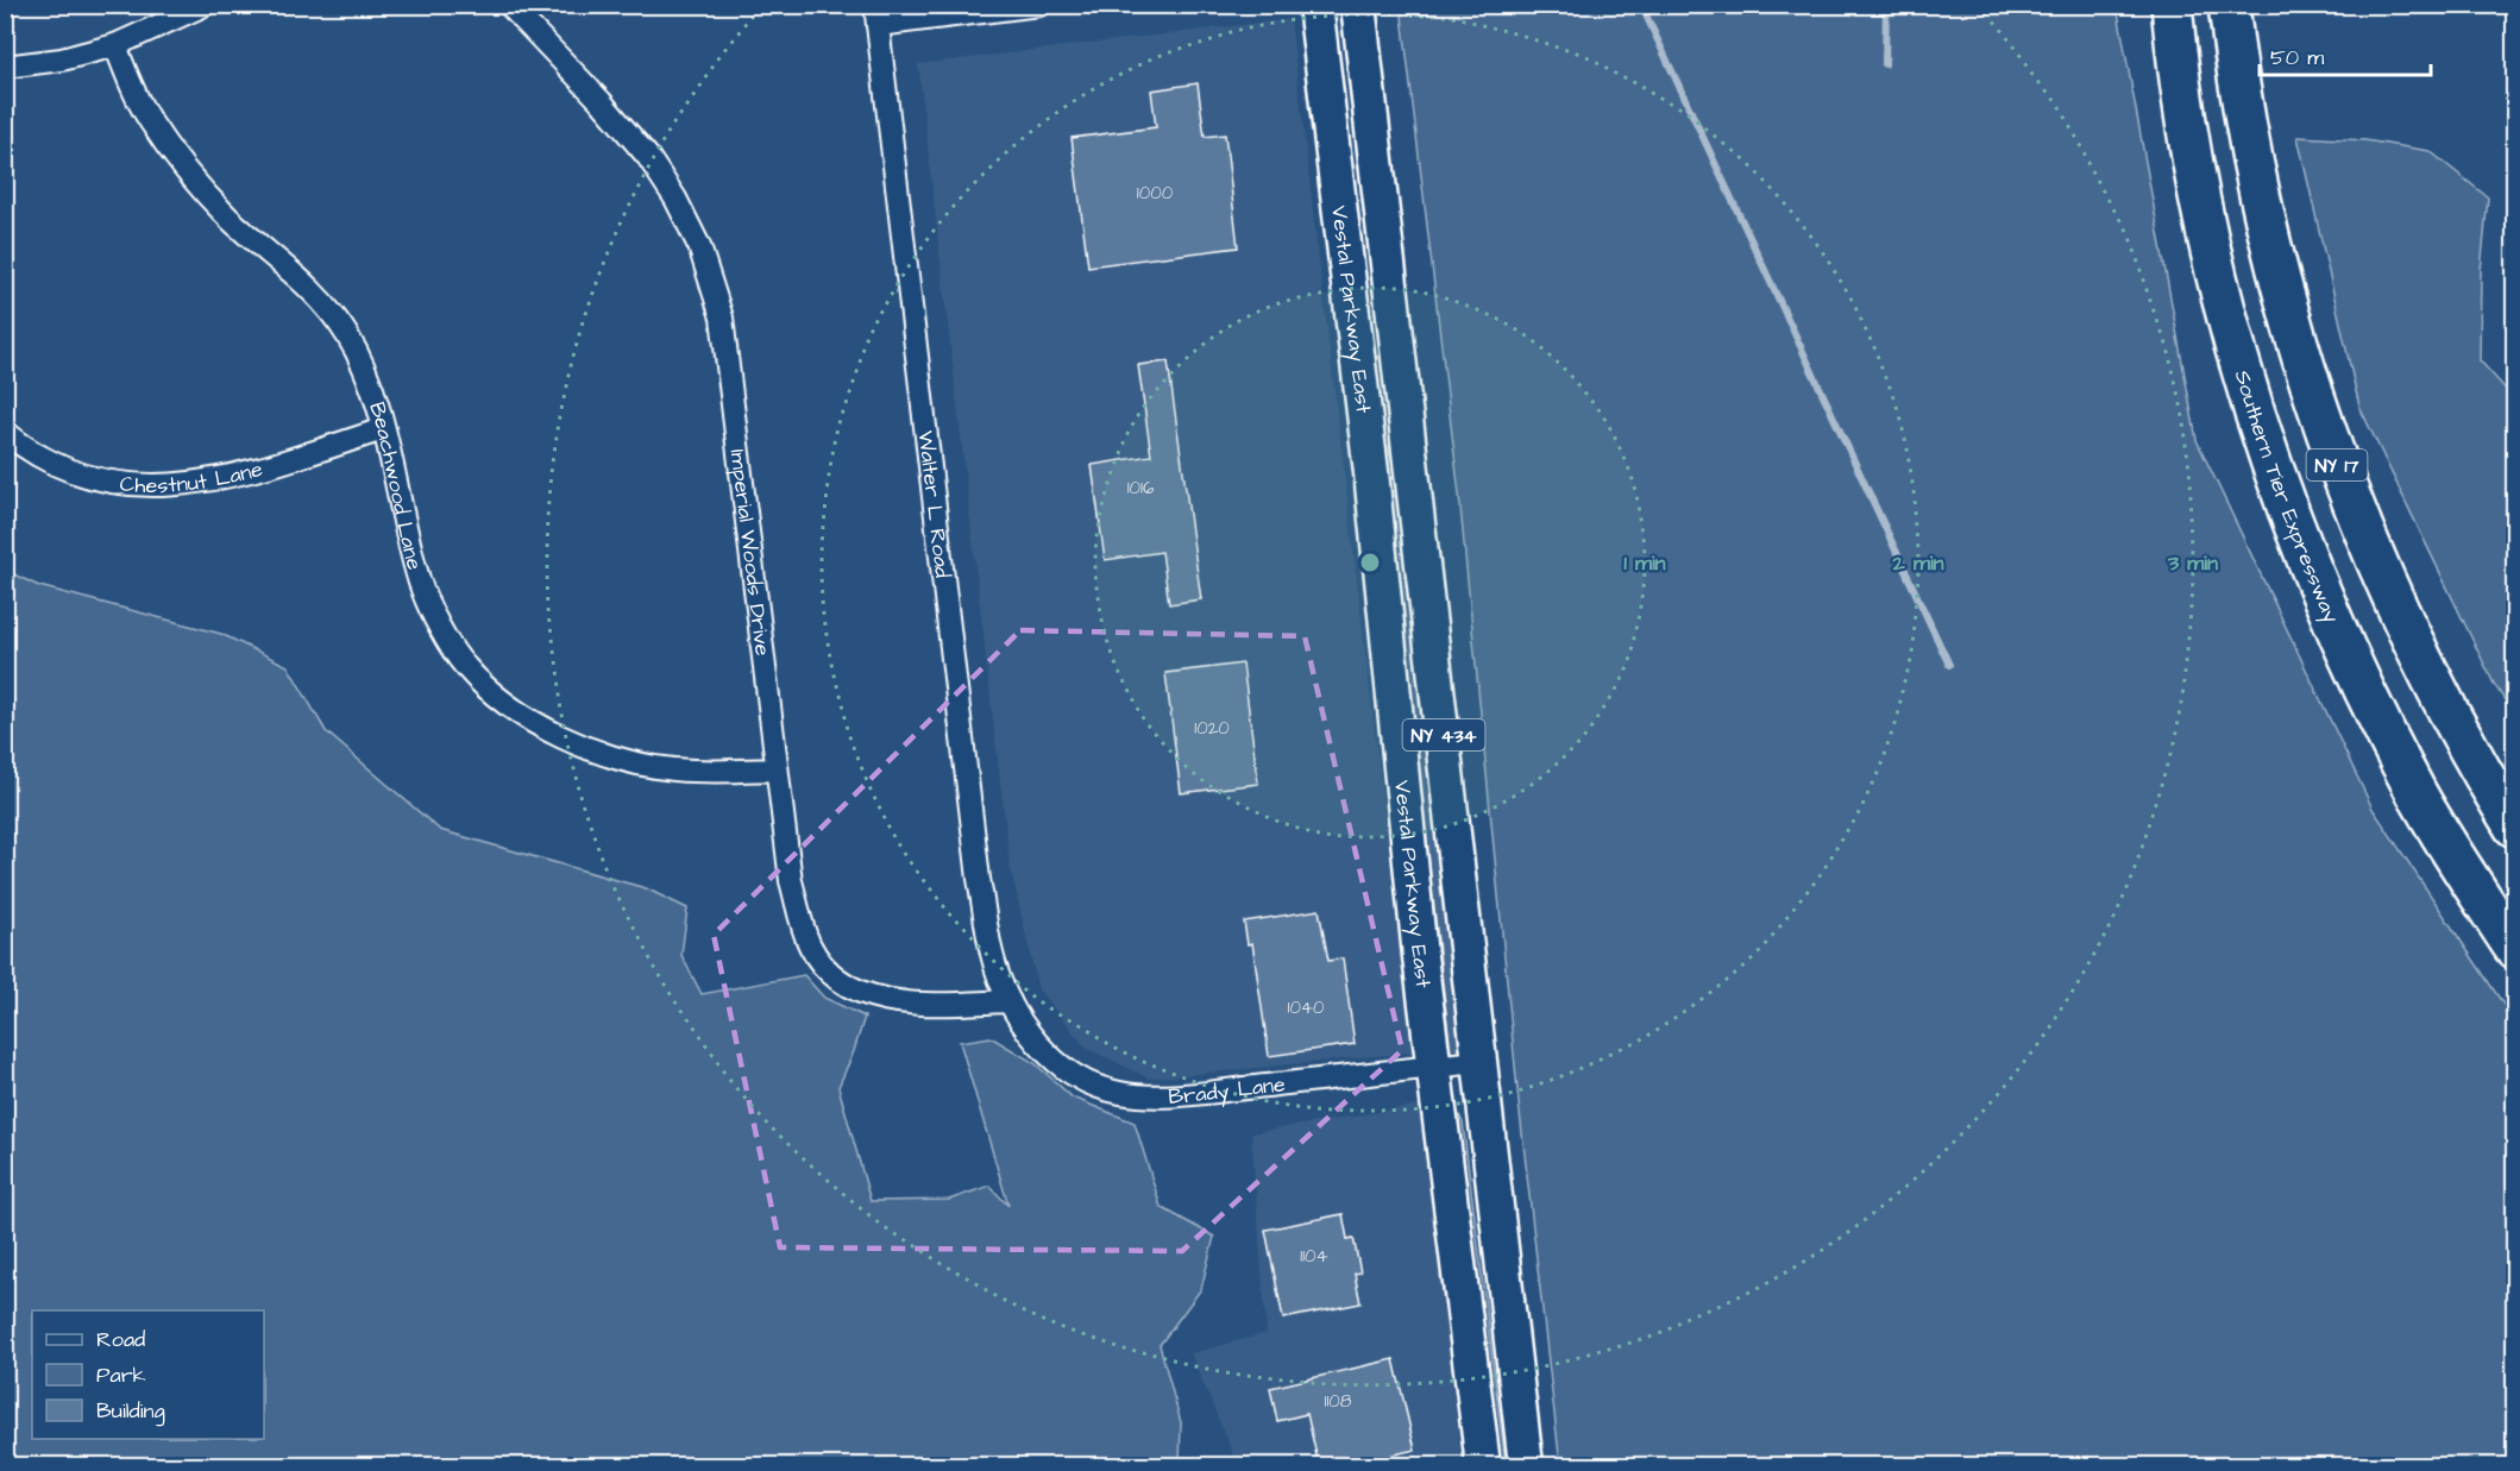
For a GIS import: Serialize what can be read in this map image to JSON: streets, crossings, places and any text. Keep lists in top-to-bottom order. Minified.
{"streets":{"highway":["NY 17","Southern Tier Expressway"],"main road":["Vestal Parkway East","NY 434"],"street":["Chestnut Lane","Beachwood Lane","Walter L Road","Imperial Woods Drive","Brady Lane"]},"crossings":[["Vestal Parkway East","Brady Lane"],["Chestnut Lane","Beachwood Lane"],["Beachwood Lane","Imperial Woods Drive"],["Walter L Road","Imperial Woods Drive"],["Walter L Road","Brady Lane"],["Imperial Woods Drive","Brady Lane"]],"house_numbers":["1000","1016","1020","1040","1104","1108"],"legend":["Road","Park","Building"],"scale_bar":"50 m","rings":["1 min","2 min","3 min"]}
